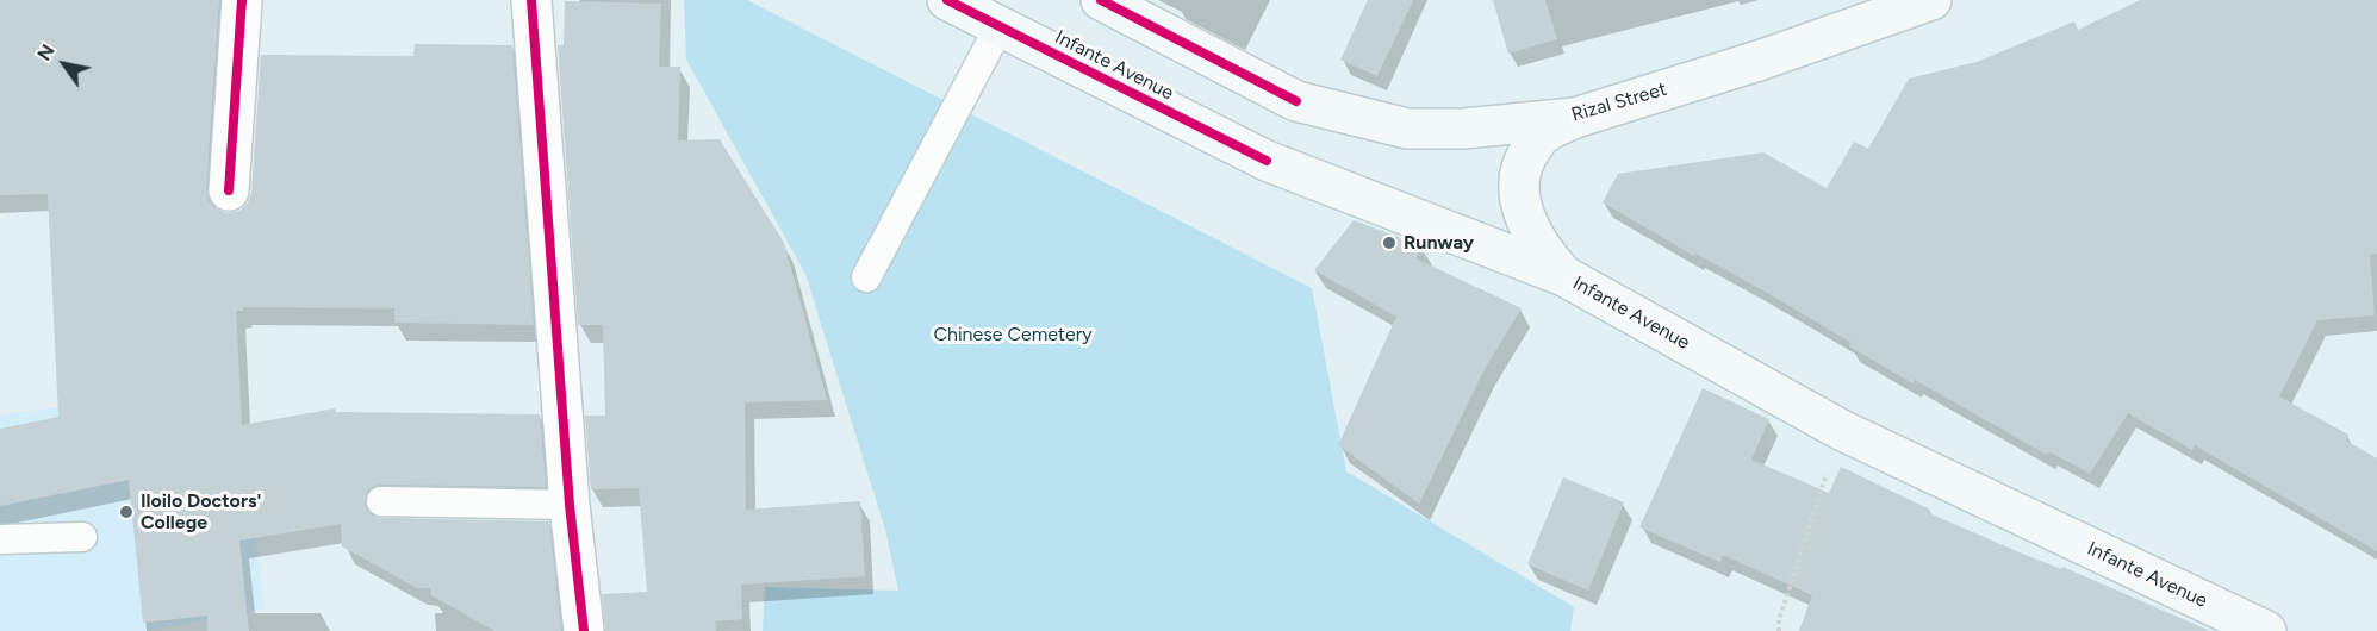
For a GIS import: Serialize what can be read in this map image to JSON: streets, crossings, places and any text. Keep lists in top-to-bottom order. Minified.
{"streets":{"main road":["Infante Avenue","Rizal Street"]},"parks":["Chinese Cemetery"],"places":["Runway","Iloilo Doctors' College"],"north":"top left"}
